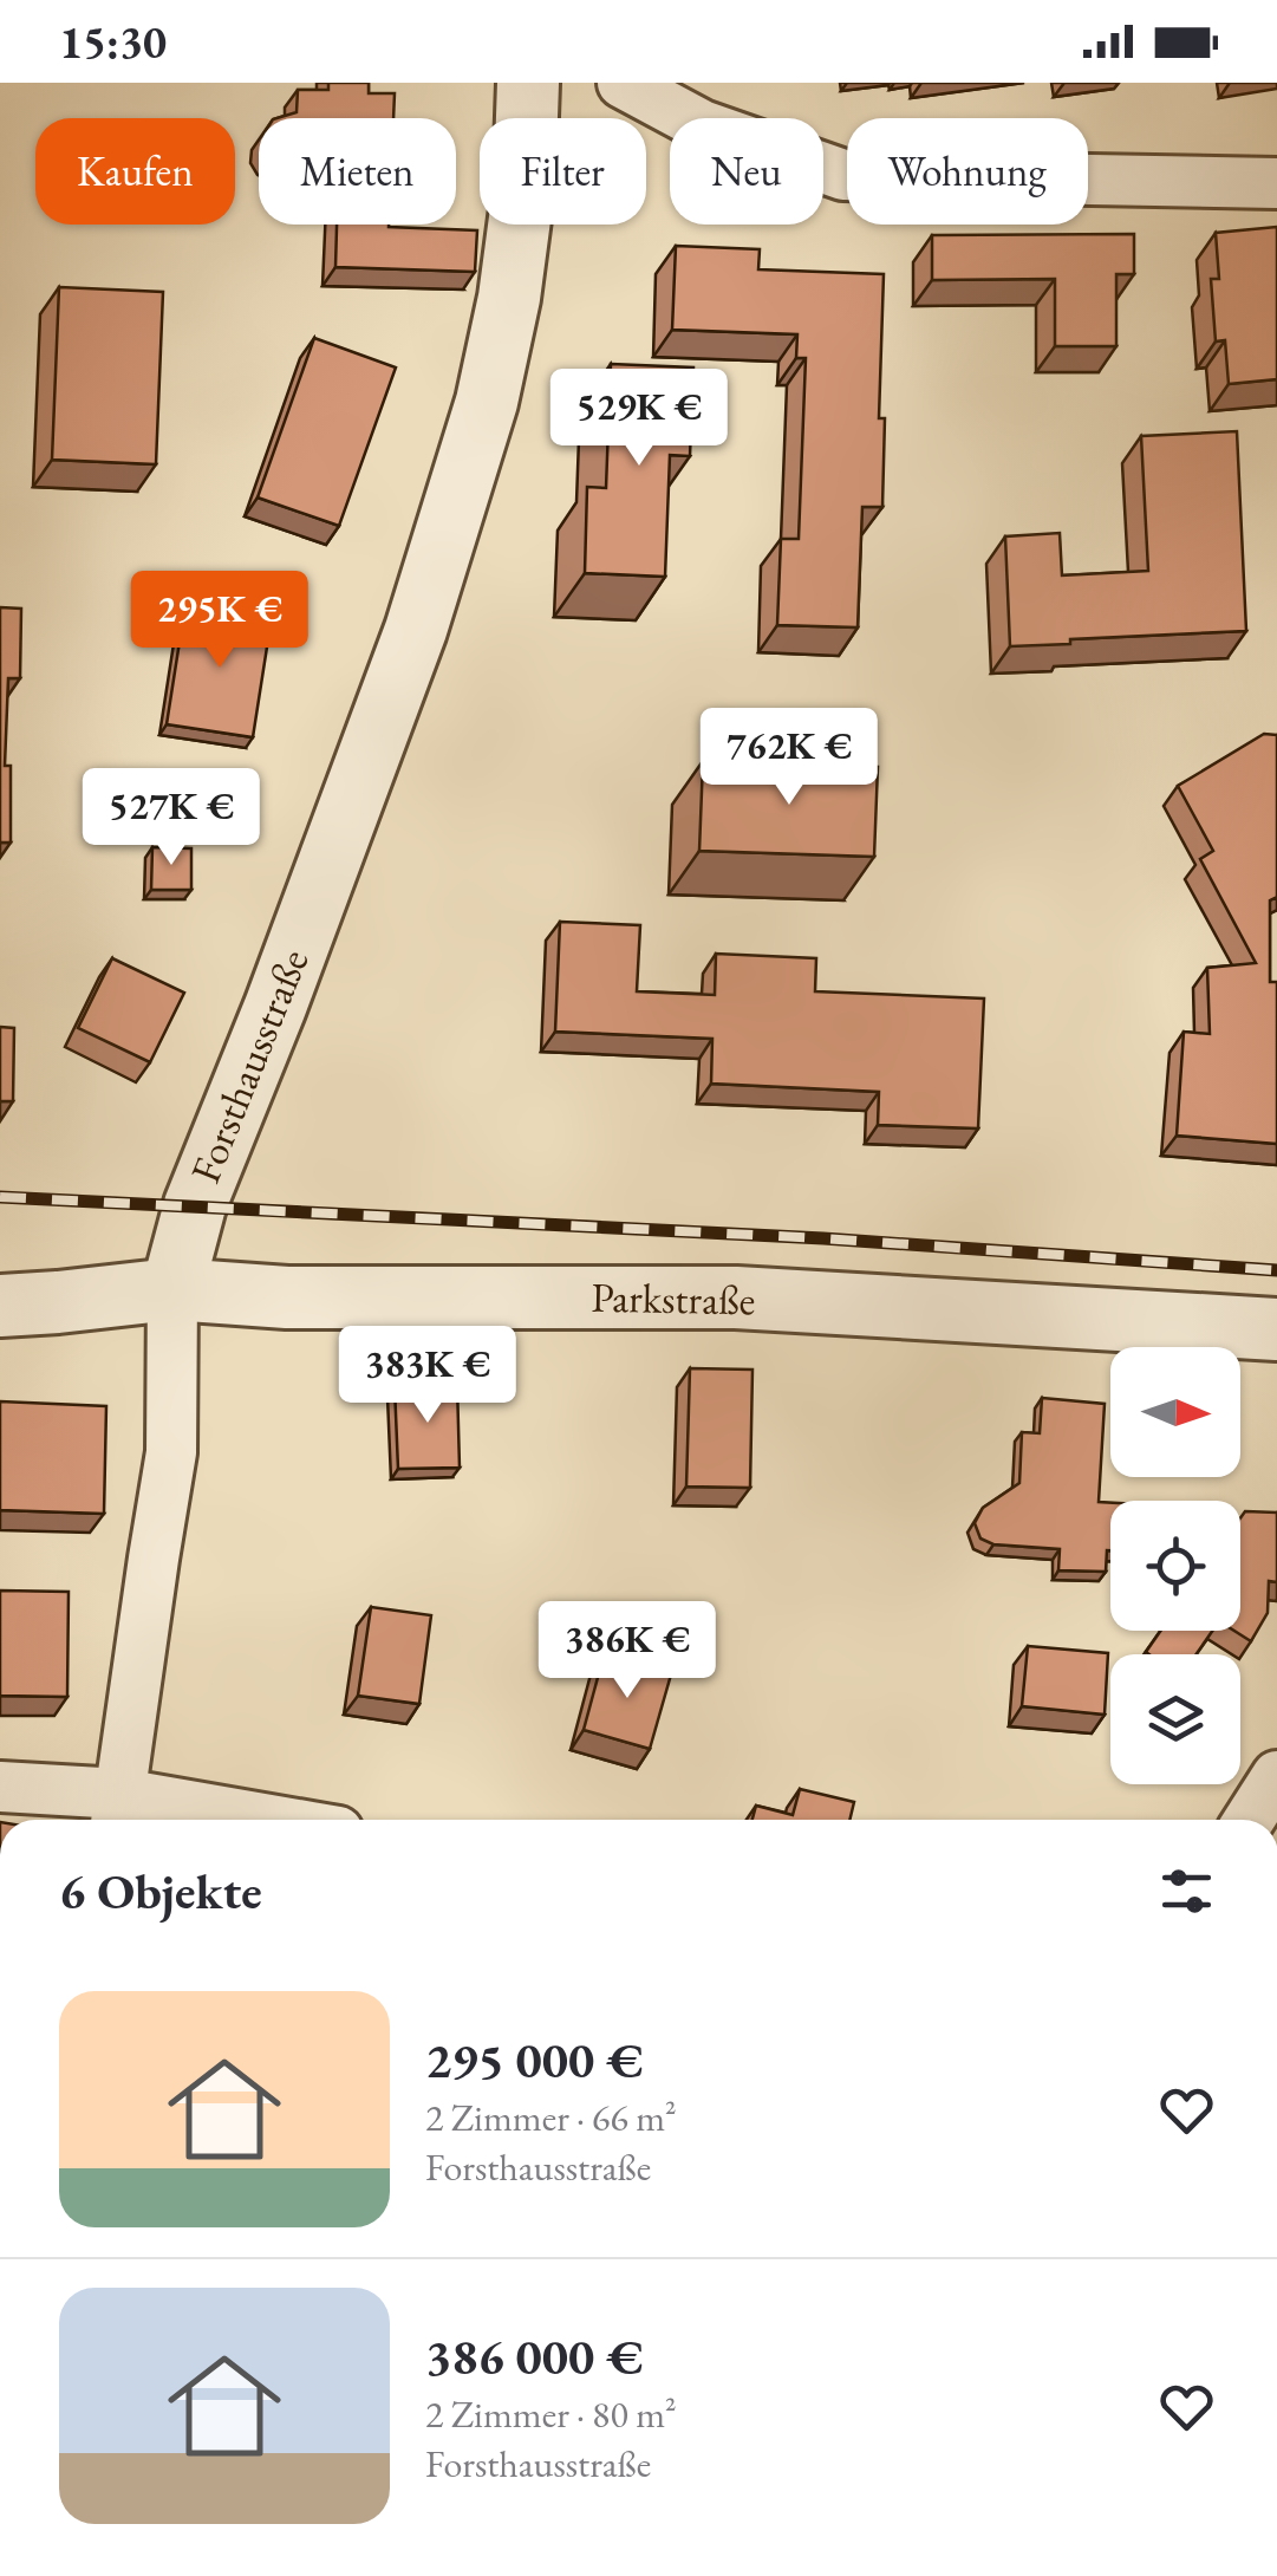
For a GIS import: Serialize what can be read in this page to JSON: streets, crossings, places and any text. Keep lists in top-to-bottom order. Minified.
{"streets":{"street":["Forsthausstraße","Parkstraße"]},"crossings":[["Forsthausstraße","Parkstraße"]],"north":"right","page":{"status":"15:30","chip":["Kaufen","Mieten","Filter","Neu","Wohnung"],"price":["529K €","295K €","762K €","527K €","383K €","386K €"],"heading":"6 Objekte","list":[{"name":"295 000 €","note":"2 Zimmer · 66 m² · Forsthausstraße"},{"name":"386 000 €","note":"2 Zimmer · 80 m² · Forsthausstraße"}]}}
